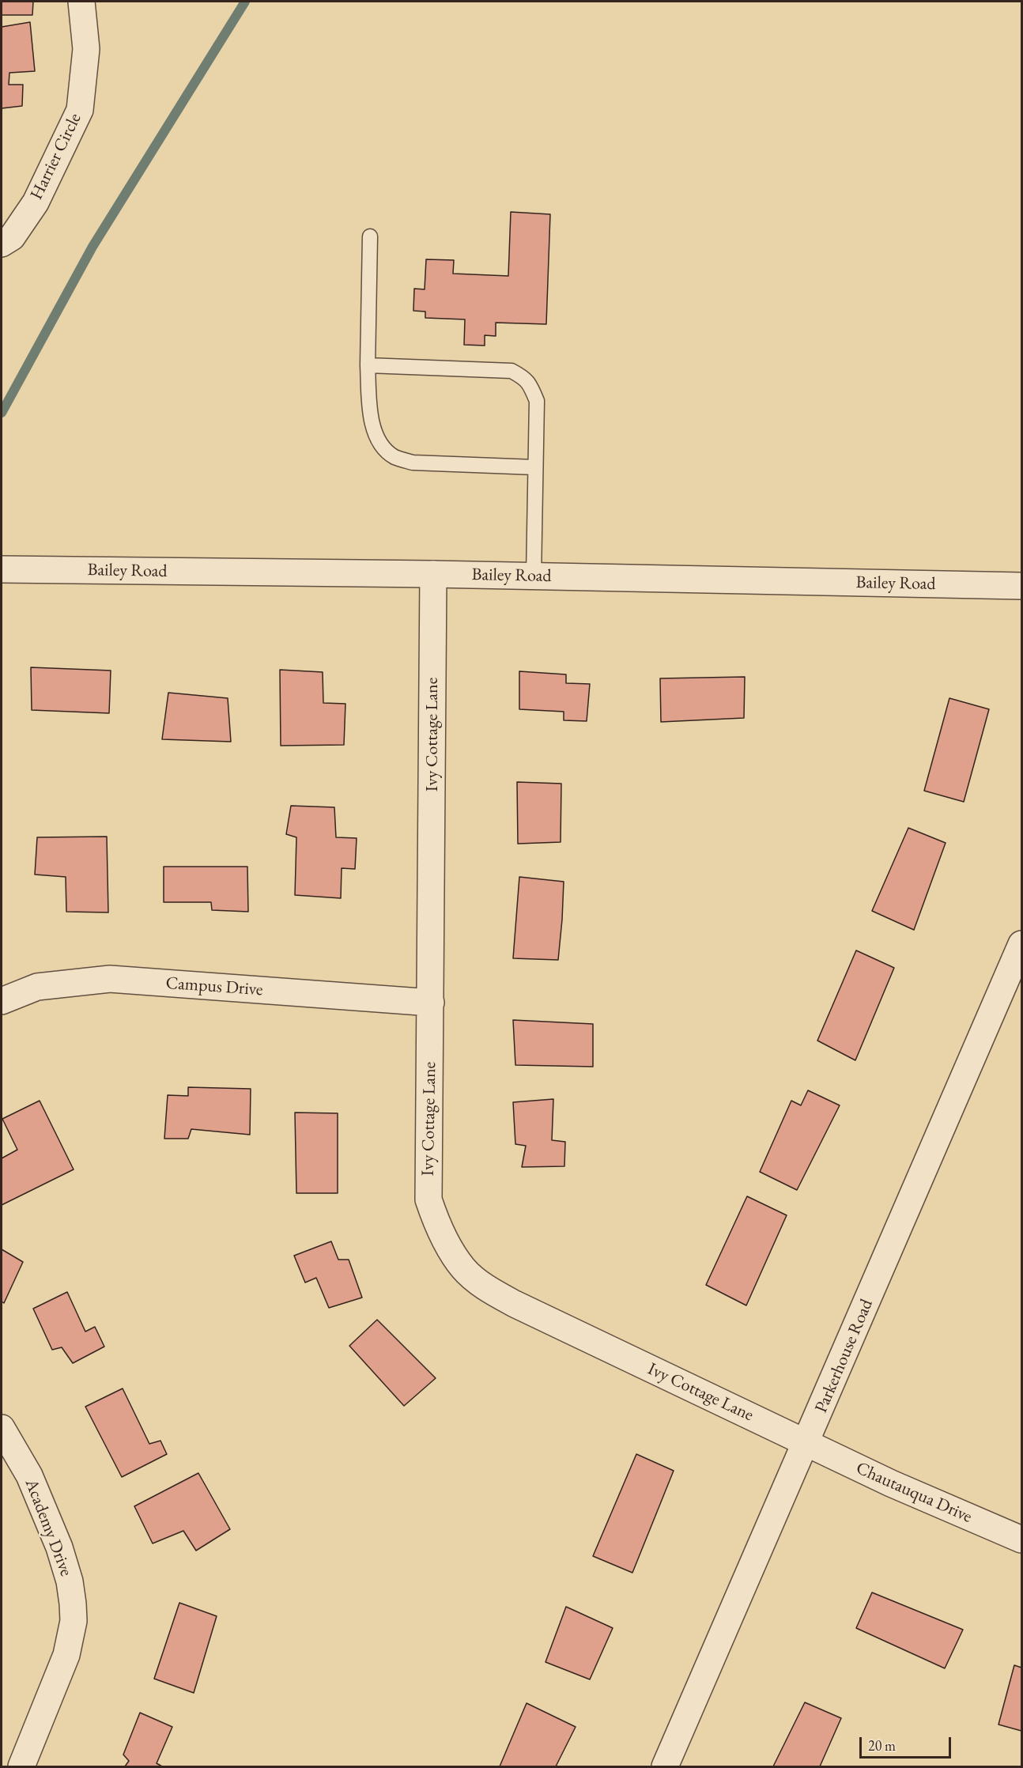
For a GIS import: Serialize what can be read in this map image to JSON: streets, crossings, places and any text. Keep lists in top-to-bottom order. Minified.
{"streets":{"street":["Harrier Circle","Bailey Road","Ivy Cottage Lane","Campus Drive","Parkerhouse Road","Chautauqua Drive","Academy Drive"]},"crossings":[["Bailey Road","Ivy Cottage Lane"],["Ivy Cottage Lane","Campus Drive"],["Ivy Cottage Lane","Parkerhouse Road"],["Ivy Cottage Lane","Chautauqua Drive"],["Parkerhouse Road","Chautauqua Drive"]],"scale_bar":"20 m"}
